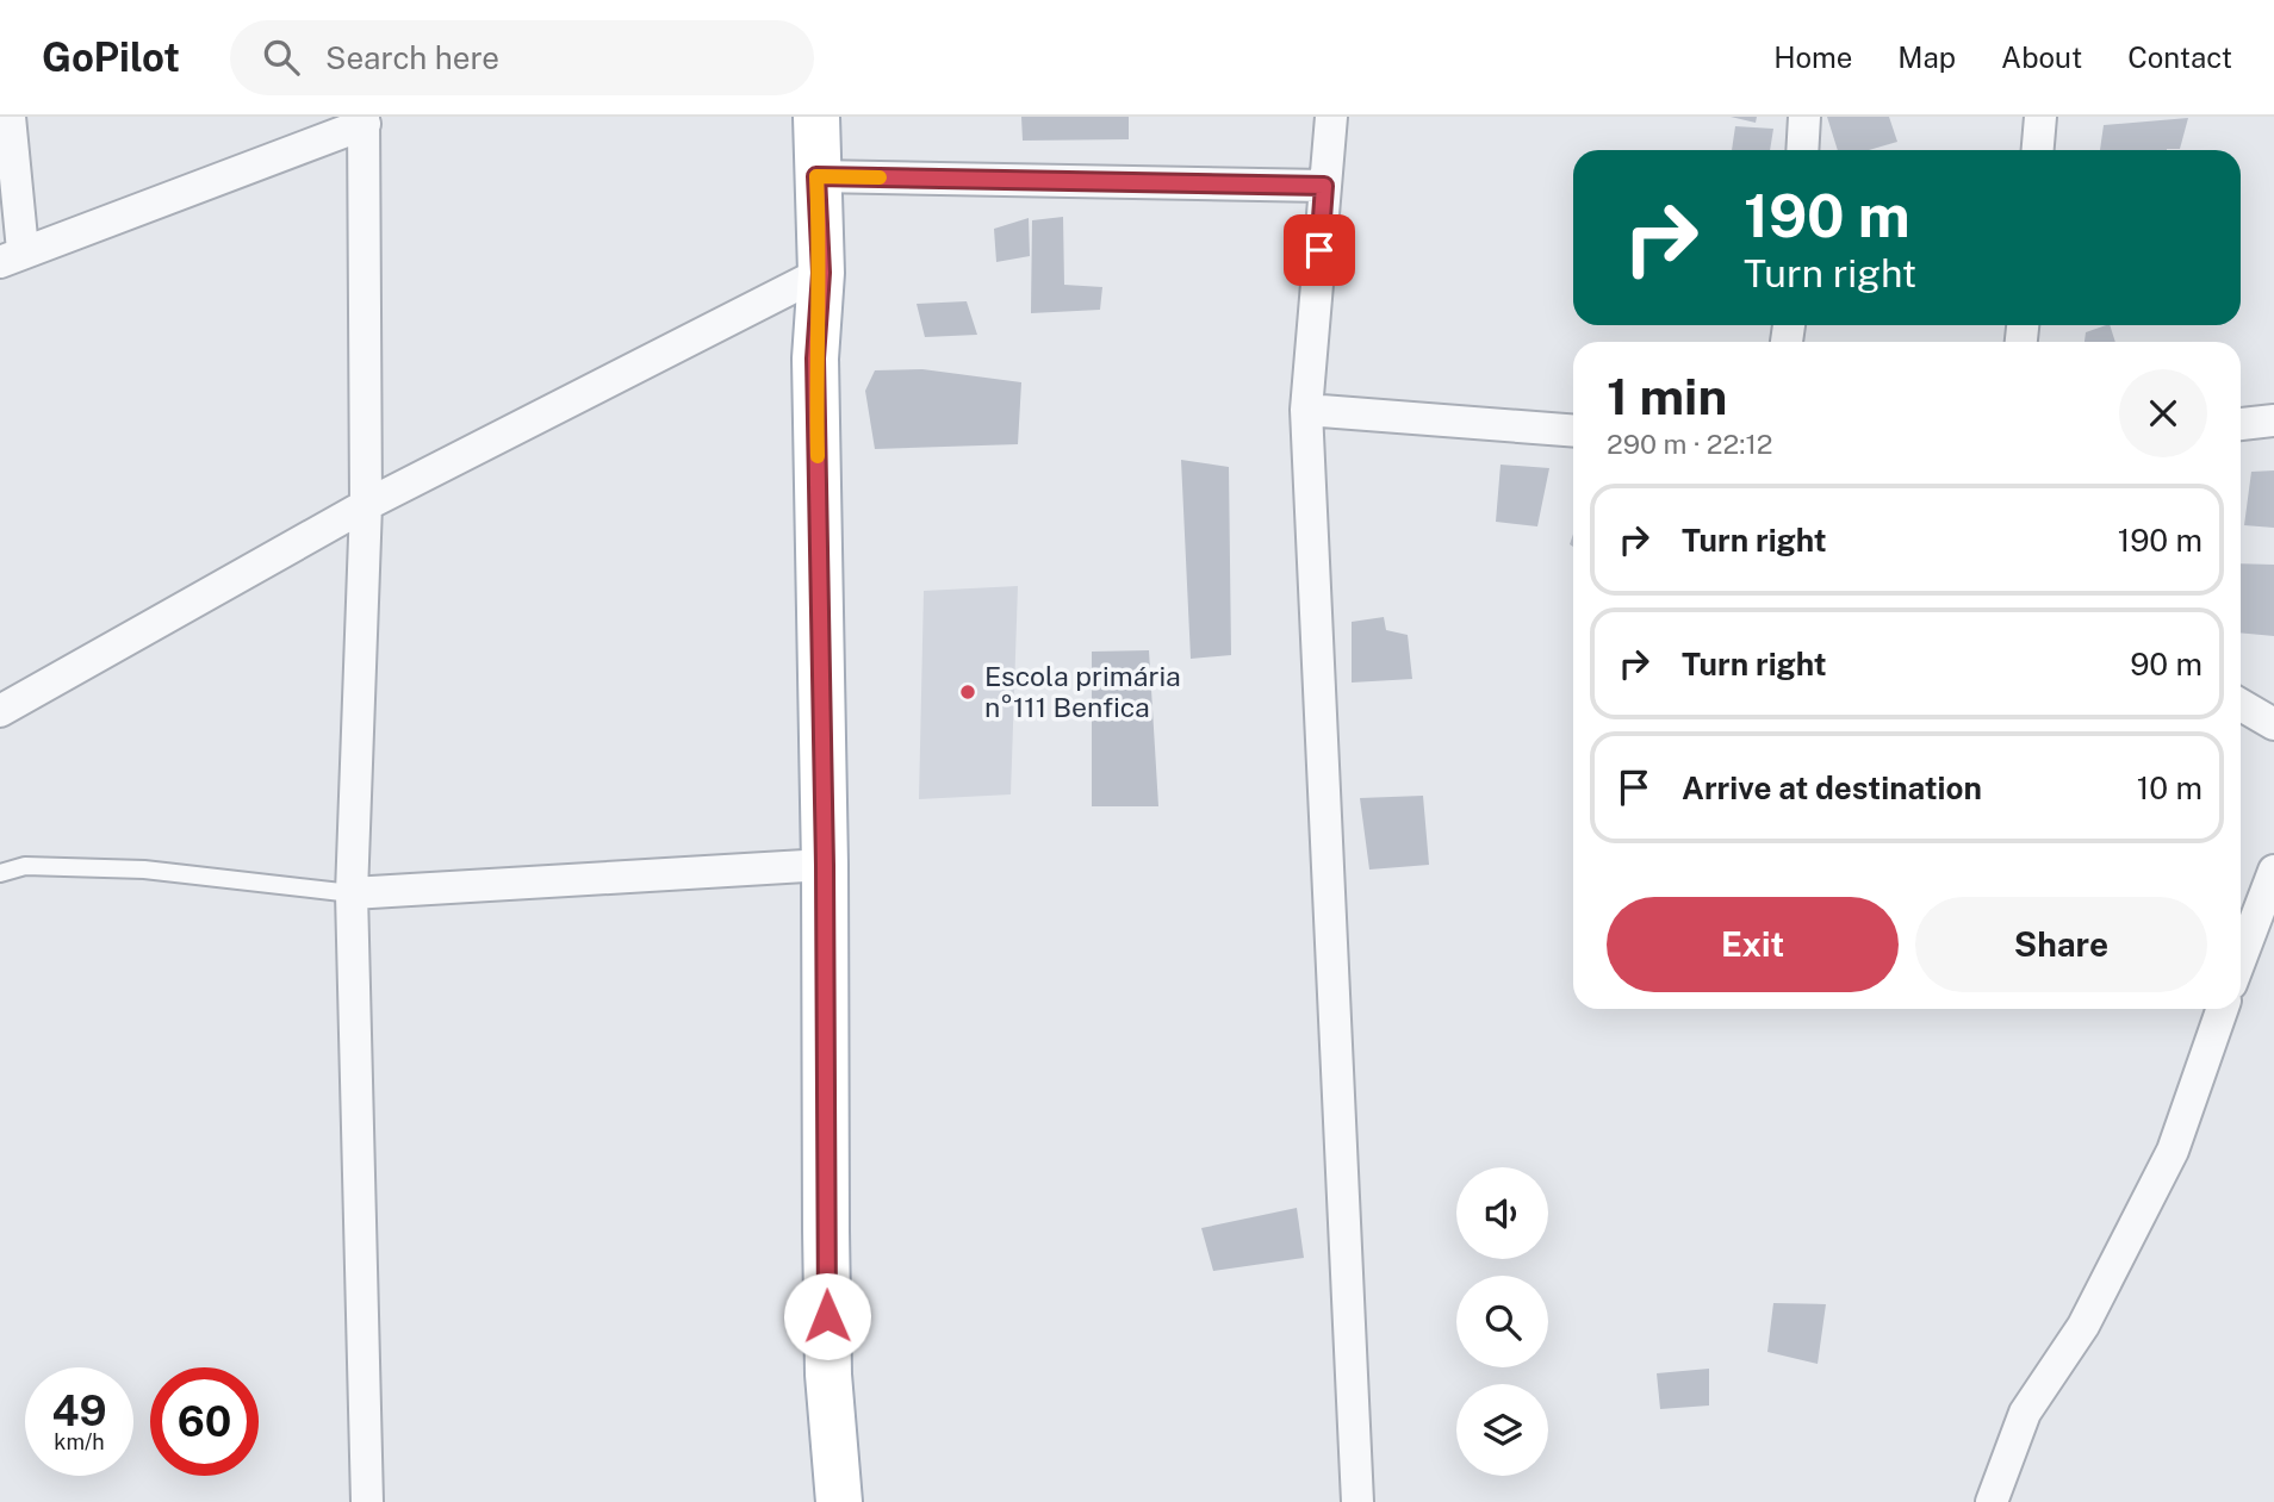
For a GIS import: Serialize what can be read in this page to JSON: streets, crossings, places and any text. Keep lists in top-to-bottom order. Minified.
{"places":["Escola primária n°111 Benfica"],"page":{"header":"GoPilot","search":"Search here","nav":["Home","Map","About","Contact"],"turn":["190 m","Turn right"],"heading":["1 min","290 m · 22:12"],"list":[{"name":"Turn right","value":"190 m"},{"name":"Turn right","value":"90 m"},{"name":"Arrive at destination","value":"10 m"}],"buttons":["Exit","Share"],"speed":"49 km/h","limit":"60"}}
